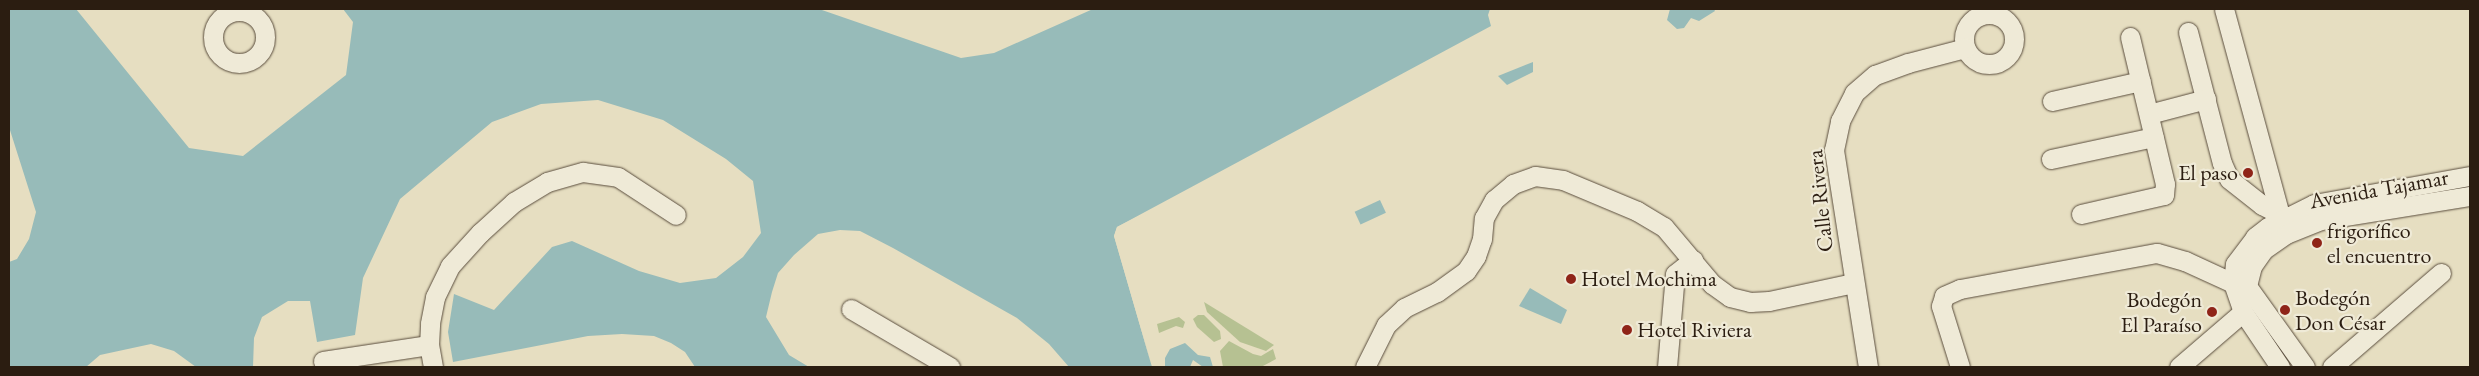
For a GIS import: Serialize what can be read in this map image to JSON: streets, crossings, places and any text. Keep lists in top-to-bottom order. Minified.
{"streets":{"street":["Avenida Tajamar","Calle Rivera"]},"places":["El paso","frigorífico el encuentro","Hotel Mochima","Bodegón Don César","Bodegón El Paraíso","Hotel Riviera"]}
